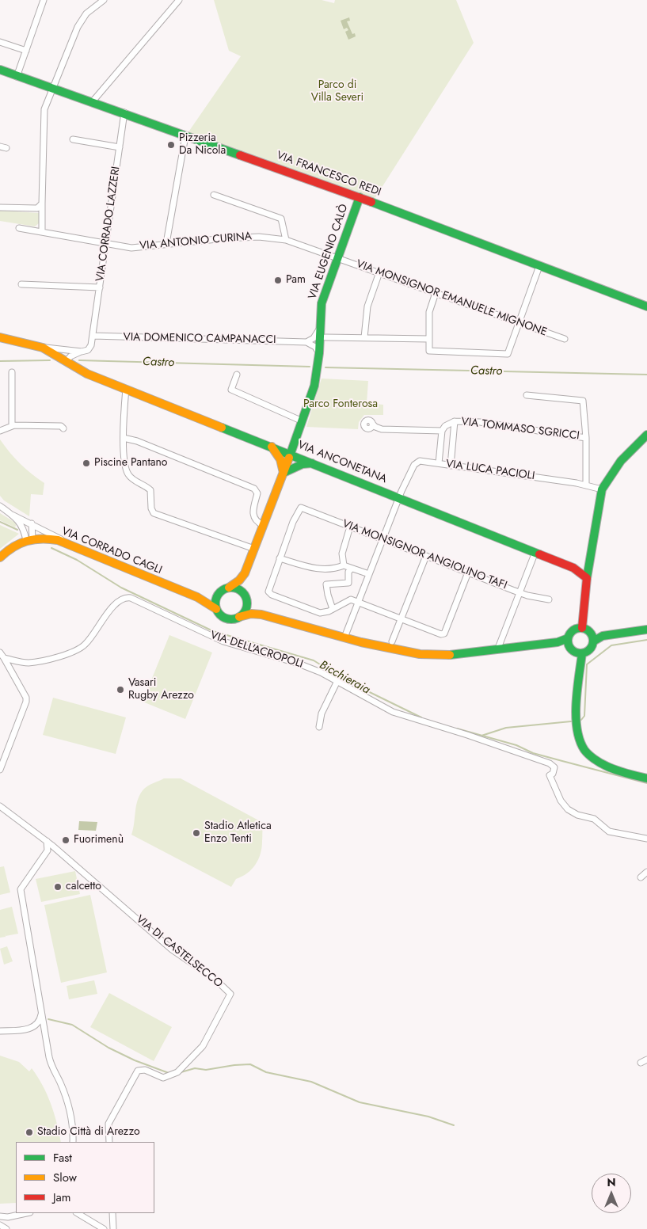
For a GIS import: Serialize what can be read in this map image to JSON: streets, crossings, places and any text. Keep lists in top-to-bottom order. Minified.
{"streets":{"main road":["VIA FRANCESCO REDI","VIA EUGENIO CALÒ","VIA ANCONETANA","VIA CORRADO CAGLI"],"street":["VIA CORRADO LAZZERI","VIA ANTONIO CURINA","VIA MONSIGNOR EMANUELE MIGNONE","VIA DOMENICO CAMPANACCI","VIA TOMMASO SGRICCI","VIA LUCA PACIOLI","VIA MONSIGNOR ANGIOLINO TAFI","VIA DELL'ACROPOLI","VIA DI CASTELSECCO"]},"crossings":[["VIA FRANCESCO REDI","VIA CORRADO LAZZERI"],["VIA FRANCESCO REDI","VIA EUGENIO CALÒ"],["VIA CORRADO LAZZERI","VIA ANTONIO CURINA"],["VIA CORRADO LAZZERI","VIA DOMENICO CAMPANACCI"],["VIA ANTONIO CURINA","VIA EUGENIO CALÒ"],["VIA ANTONIO CURINA","VIA MONSIGNOR EMANUELE MIGNONE"],["VIA EUGENIO CALÒ","VIA MONSIGNOR EMANUELE MIGNONE"],["VIA EUGENIO CALÒ","VIA ANCONETANA"],["VIA TOMMASO SGRICCI","VIA LUCA PACIOLI"],["VIA ANCONETANA","VIA LUCA PACIOLI"],["VIA LUCA PACIOLI","VIA MONSIGNOR ANGIOLINO TAFI"]],"water":["Castro","Bicchieraia"],"parks":["Parco di Villa Severi","Parco Fonterosa"],"places":["Pizzeria Da Nicola","Pam","Piscine Pantano","Vasari Rugby Arezzo","Stadio Atletica Enzo Tenti","Fuorimenù","calcetto","Stadio Città di Arezzo"],"legend":["Fast","Slow","Jam"],"north":"top"}
